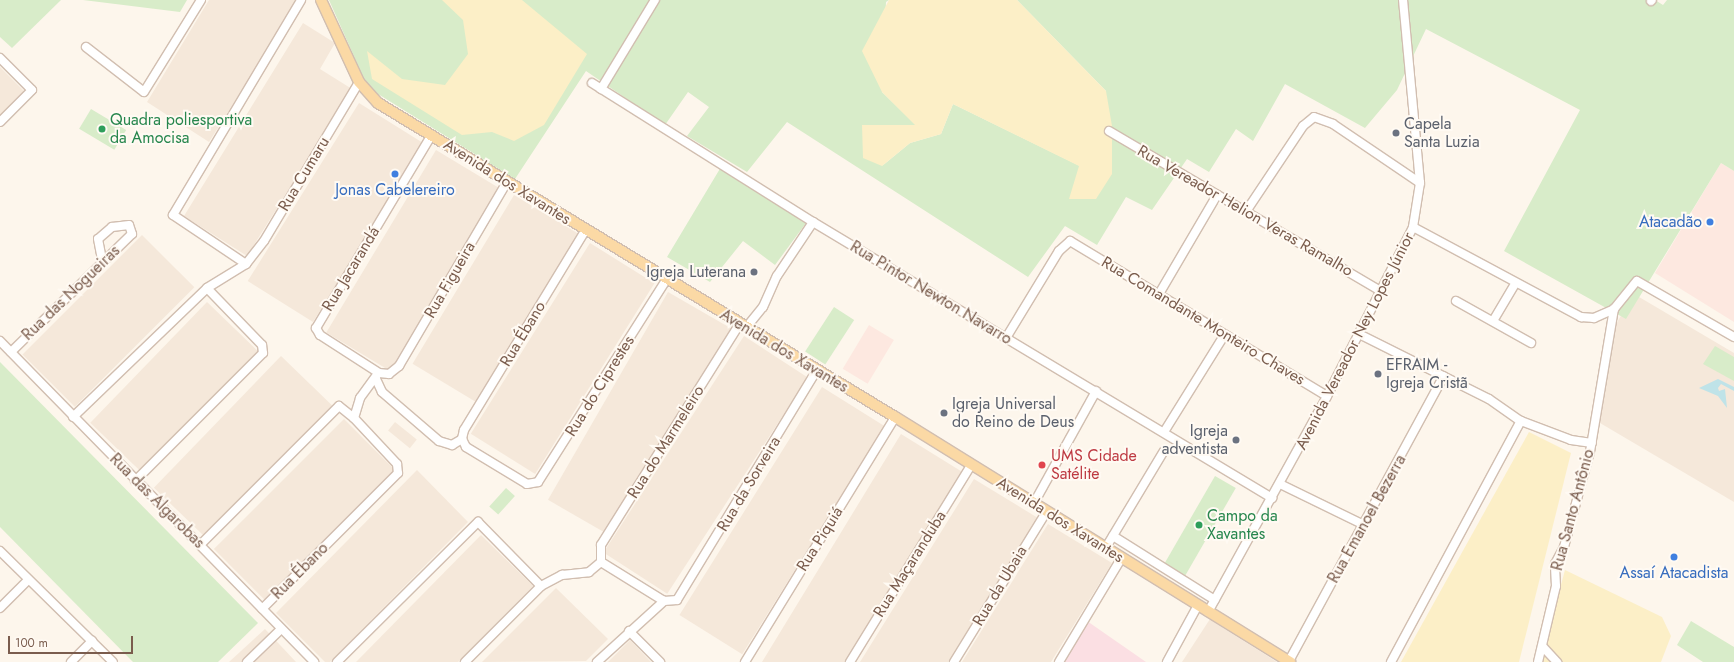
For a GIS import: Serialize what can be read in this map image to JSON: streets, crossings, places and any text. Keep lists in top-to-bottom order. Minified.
{"streets":{"main road":["Avenida dos Xavantes"],"street":["Rua Cumaru","Rua Vereador Helion Veras Ramalho","Rua Jacarandá","Rua Figueira","Rua das Nogueiras","Rua Pintor Newton Navarro","Rua Comandante Monteiro Chaves","Rua Ébano","Avenida Vereador Ney Lopes Júnior","Rua do Ciprestes","Rua do Marmeleiro","Rua da Sorveira","Rua das Algarobas","Rua Santo Antônio","Rua Emanoel Bezerra","Rua Piquiá","Rua Maçaranduba","Rua da Ubaia"]},"crossings":[["Rua Cumaru","Avenida dos Xavantes"],["Avenida dos Xavantes","Rua Jacarandá"],["Avenida dos Xavantes","Rua Figueira"],["Avenida dos Xavantes","Rua Ébano"],["Avenida dos Xavantes","Avenida Vereador Ney Lopes Júnior"],["Avenida dos Xavantes","Rua do Ciprestes"],["Avenida dos Xavantes","Rua do Marmeleiro"],["Avenida dos Xavantes","Rua da Sorveira"],["Avenida dos Xavantes","Rua Emanoel Bezerra"],["Avenida dos Xavantes","Rua Piquiá"],["Avenida dos Xavantes","Rua Maçaranduba"],["Avenida dos Xavantes","Rua da Ubaia"],["Rua Vereador Helion Veras Ramalho","Avenida Vereador Ney Lopes Júnior"],["Rua Jacarandá","Rua Figueira"],["Rua das Nogueiras","Rua das Algarobas"],["Rua Pintor Newton Navarro","Rua Comandante Monteiro Chaves"],["Rua Pintor Newton Navarro","Avenida Vereador Ney Lopes Júnior"],["Rua Pintor Newton Navarro","Rua do Marmeleiro"],["Rua Comandante Monteiro Chaves","Avenida Vereador Ney Lopes Júnior"],["Rua Ébano","Rua do Ciprestes"],["Rua Ébano","Rua das Algarobas"]],"places":["Quadra poliesportiva da Amocisa","Capela Santa Luzia","Jonas Cabelereiro","Atacadão","Igreja Luterana","EFRAIM - Igreja Cristã","Igreja Universal do Reino de Deus","Igreja adventista","UMS Cidade Satélite","Campo da Xavantes","Assaí Atacadista"],"scale_bar":"100 m"}
